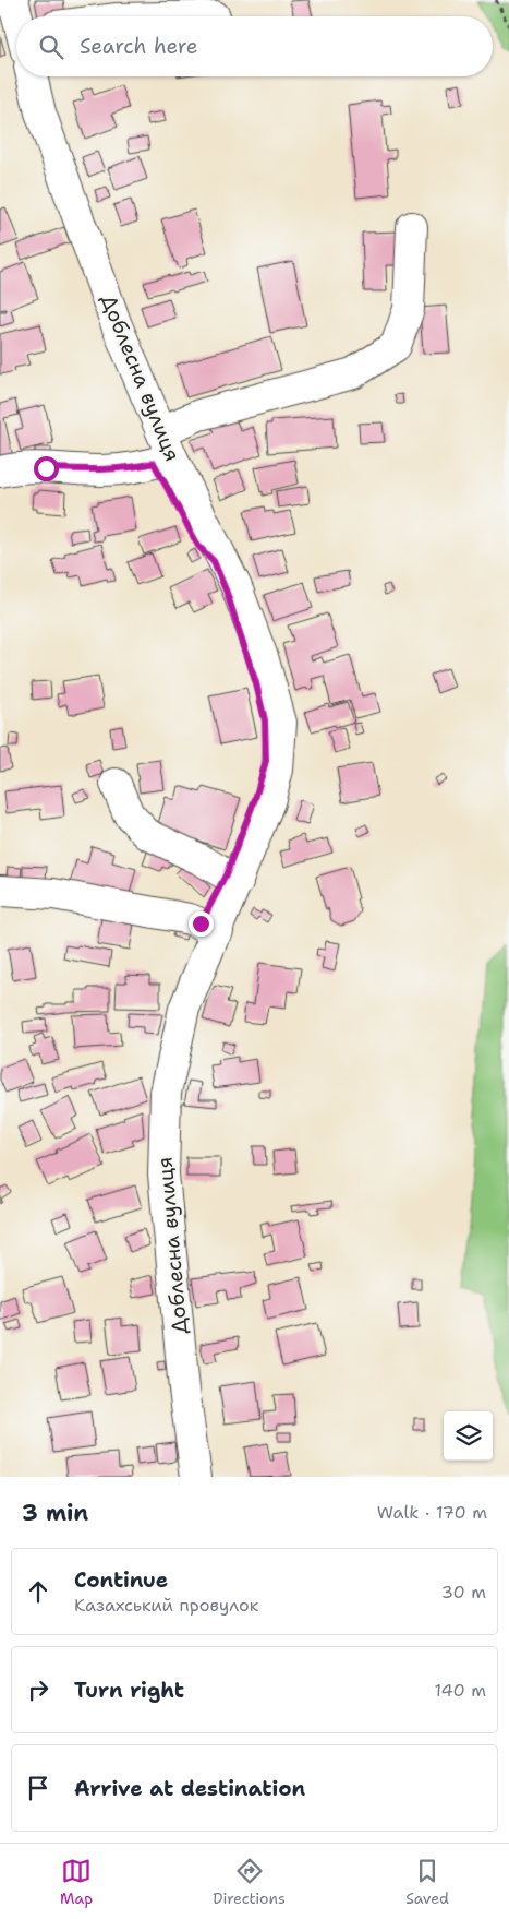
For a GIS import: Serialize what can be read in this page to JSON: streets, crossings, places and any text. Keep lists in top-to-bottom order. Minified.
{"streets":{"street":["Доблесна вулиця"]},"page":{"search":"Search here","heading":["3 min","Walk · 170 m"],"list":[["Continue","Казахський провулок","30 m"],["Turn right","140 m"],"Arrive at destination"],"nav":["Map","Directions","Saved"]}}
